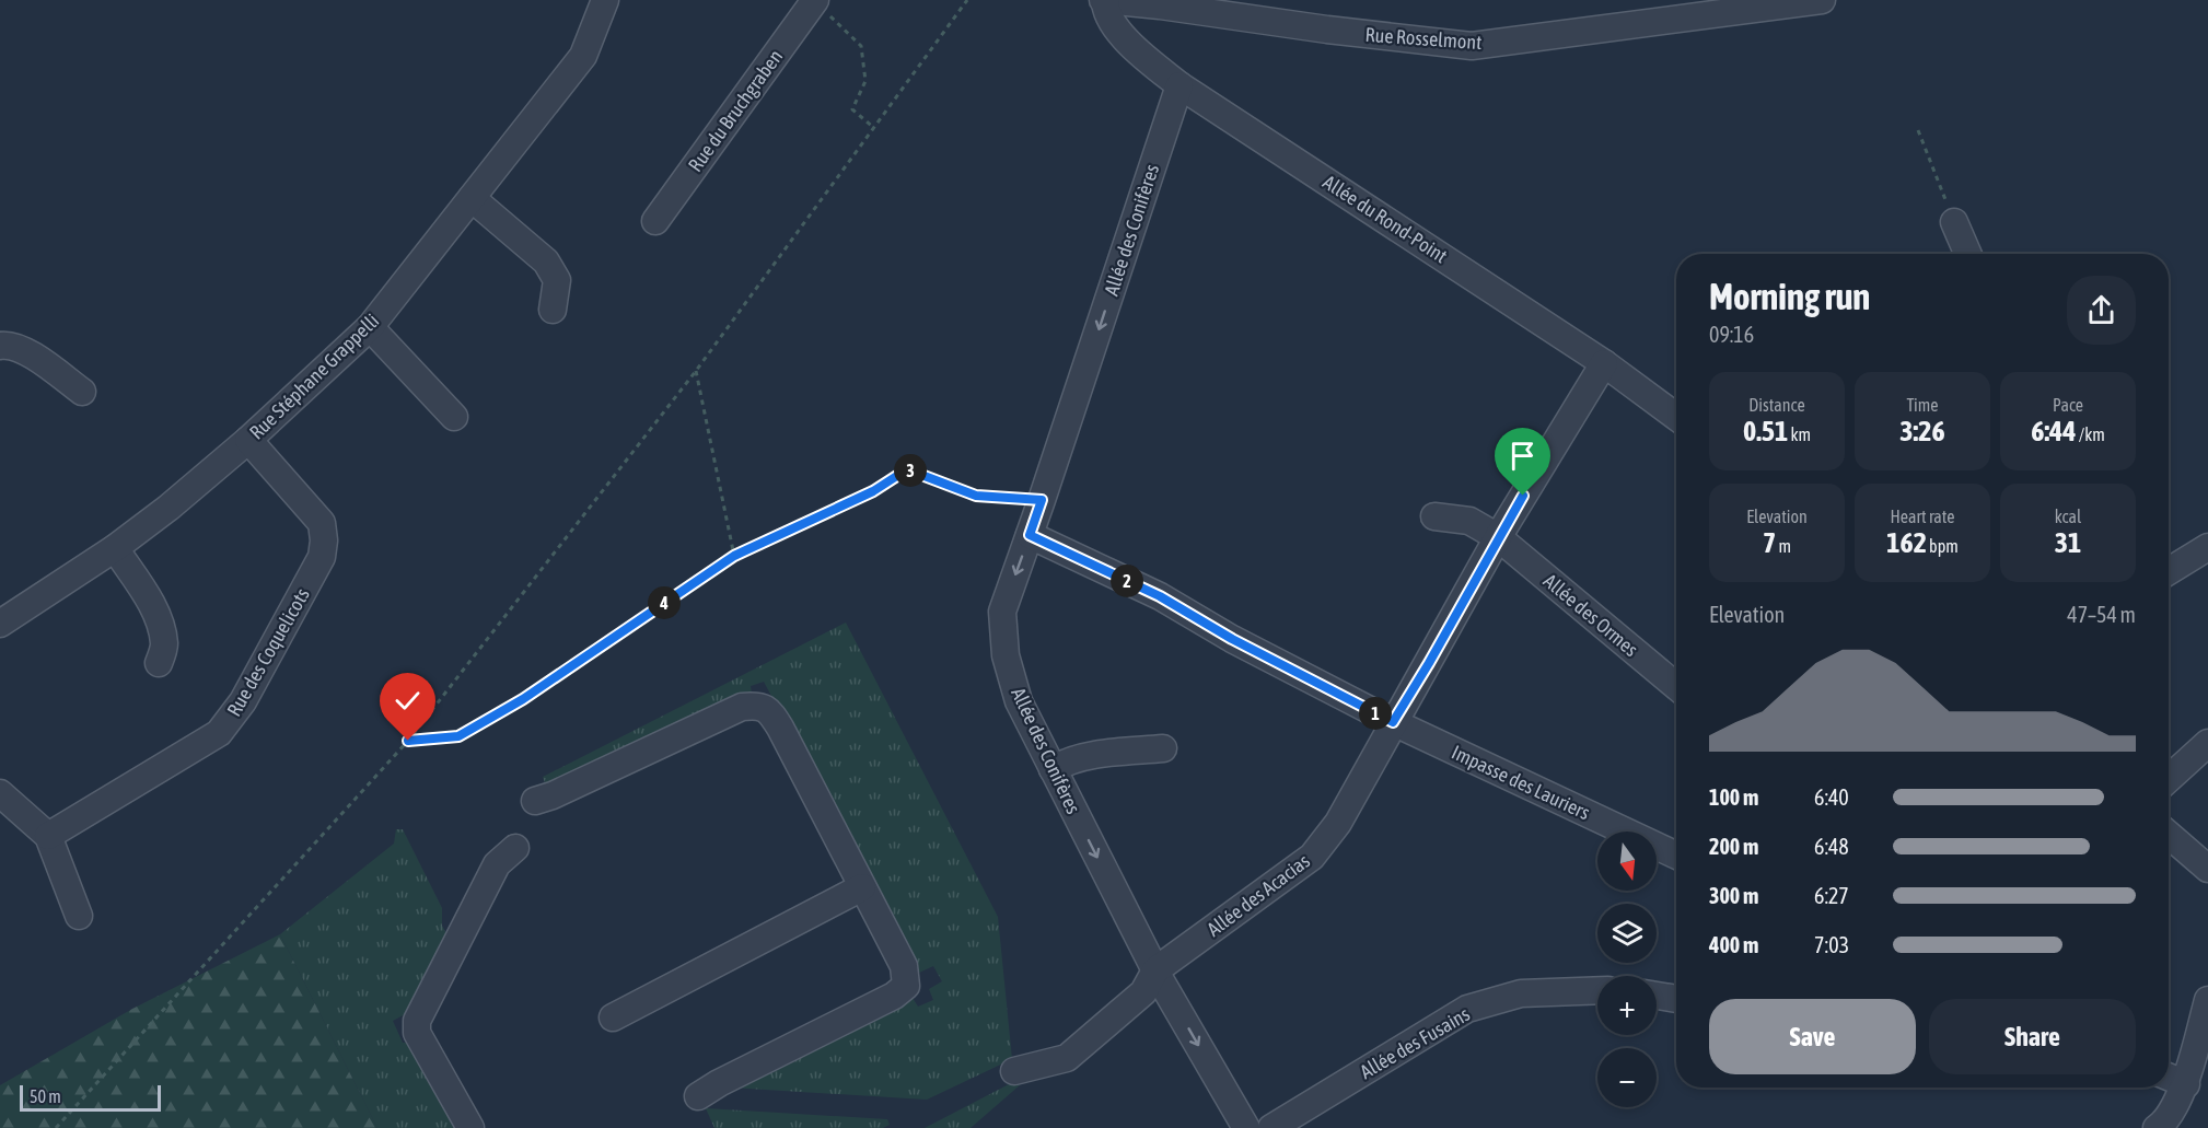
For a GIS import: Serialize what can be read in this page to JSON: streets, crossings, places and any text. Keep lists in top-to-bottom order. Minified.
{"streets":{"street":["Rue Rosselmont","Rue du Bruchgraben","Allée du Rond-Point","Allée des Conifères","Rue Stéphane Grappelli","Allée des Ormes","Rue des Coquelicots","Impasse des Lauriers","Allée des Acacias","Allée des Fusains"]},"crossings":[["Rue Rosselmont","Allée du Rond-Point"],["Allée du Rond-Point","Allée des Conifères"],["Allée du Rond-Point","Allée des Acacias"],["Allée des Conifères","Impasse des Lauriers"],["Allée des Conifères","Allée des Acacias"],["Rue Stéphane Grappelli","Rue des Coquelicots"],["Allée des Ormes","Allée des Acacias"],["Impasse des Lauriers","Allée des Acacias"]],"one_way":["Allée des Conifères"],"scale_bar":"50 m","north":"bottom","page":{"heading":["Morning run","09:16"],"stats":[["Distance","0.51 km"],["Time","3:26"],["Pace","6:44 /km"],["Elevation","7 m"],["Heart rate","162 bpm"],["kcal","31"]],"pins":["3","2","4","1"],"chart":["Elevation","47–54 m"],"list":[{"name":"100 m","note":"6:40"},{"name":"200 m","note":"6:48"},{"name":"300 m","note":"6:27"},{"name":"400 m","note":"7:03"}],"map_buttons":["+","−"],"buttons":["Save","Share"],"scale":"50 m"}}
